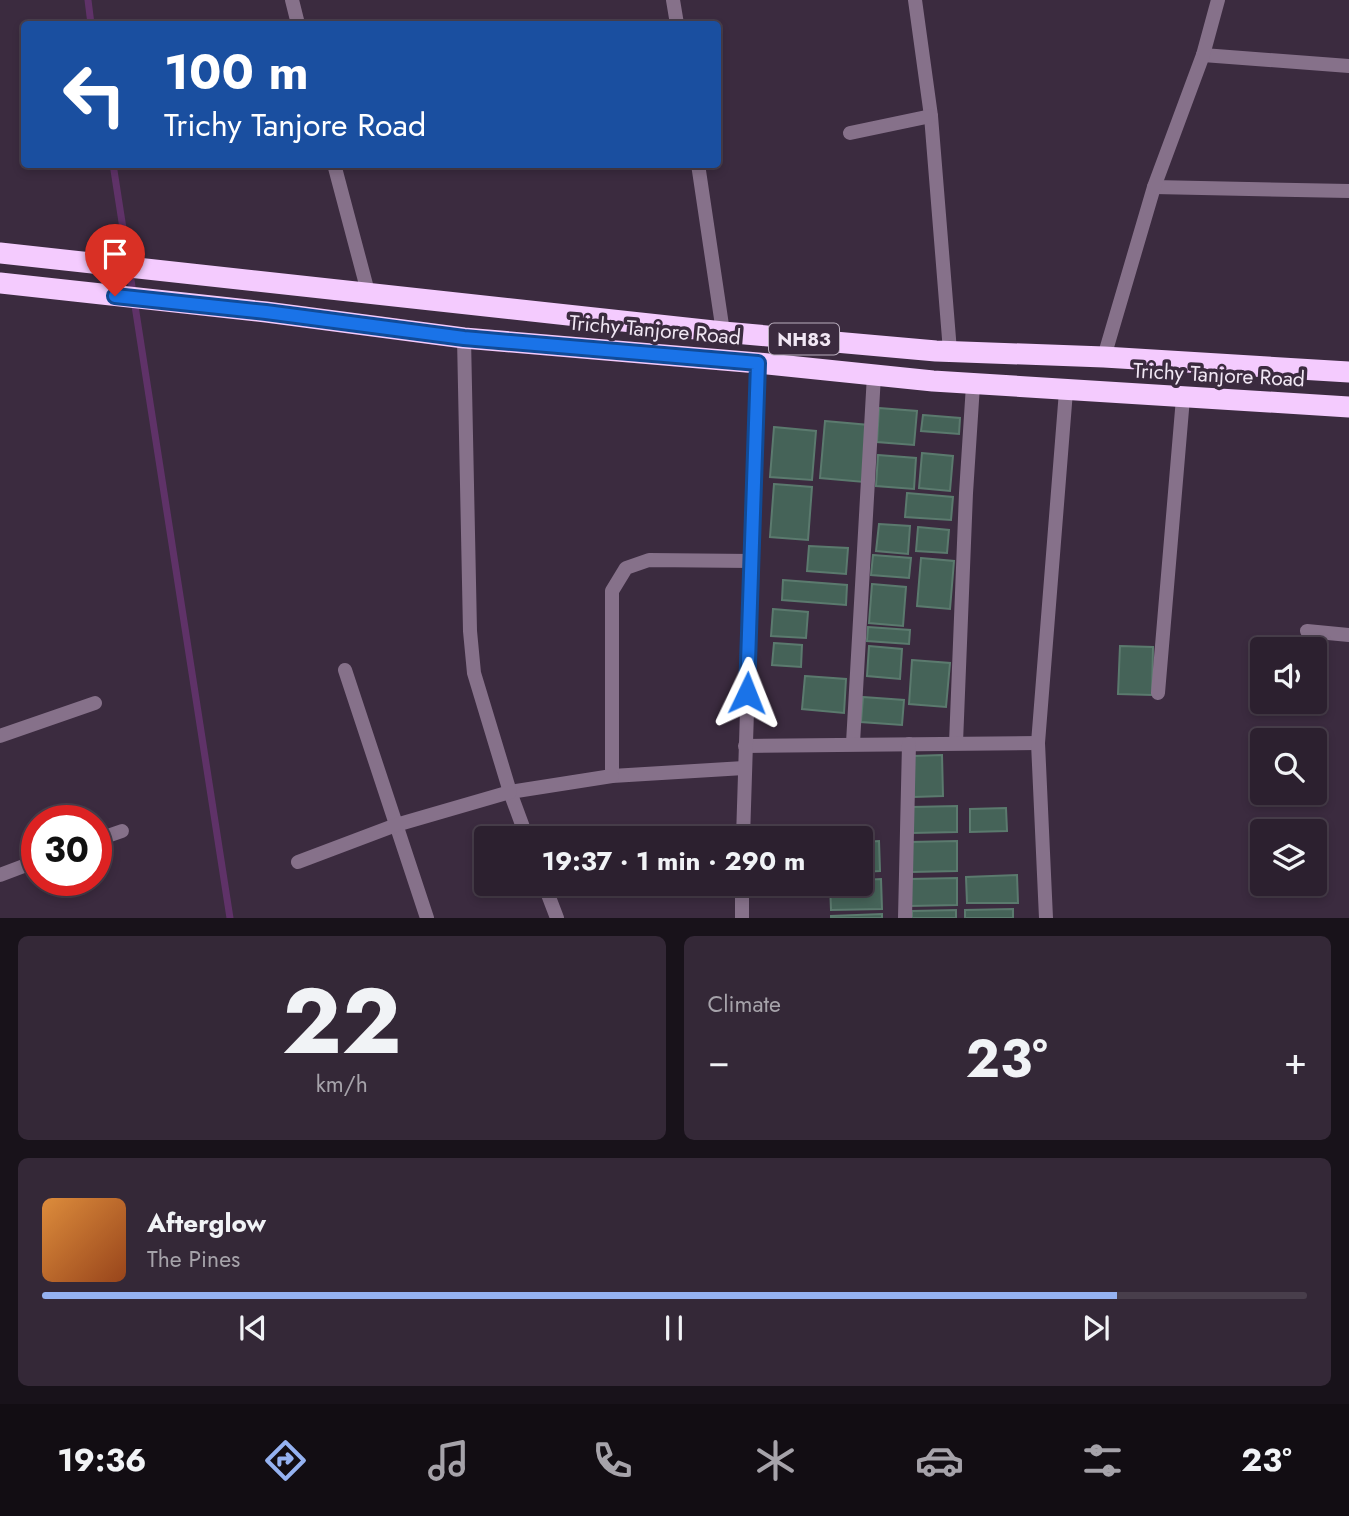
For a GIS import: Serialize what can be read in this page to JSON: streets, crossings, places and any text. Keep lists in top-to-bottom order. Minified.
{"streets":{"highway":["Trichy Tanjore Road","NH83"]},"page":{"turn":["100 m","Trichy Tanjore Road"],"limit":"30","trip":"19:37 · 1 min · 290 m","tile":[["22","km/h"],"Climate"],"heat":["−","23°","+"],"song":["Afterglow","The Pines"],"tabs":["19:36","23°"]}}
